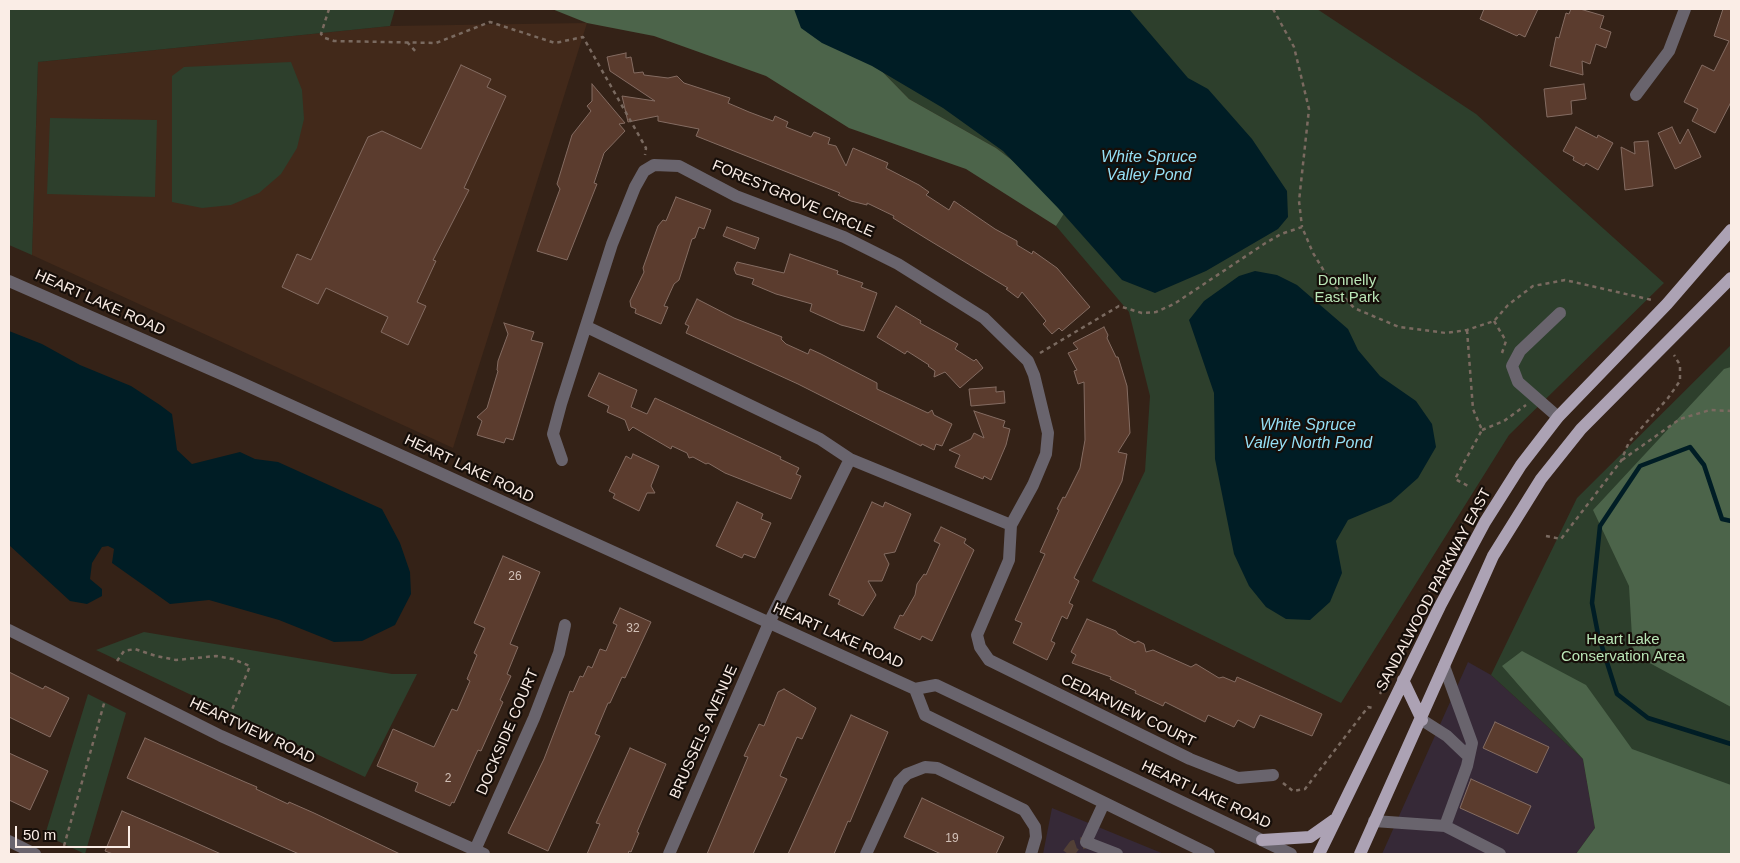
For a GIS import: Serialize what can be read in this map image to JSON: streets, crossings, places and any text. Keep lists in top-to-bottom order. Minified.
{"streets":{"main road":["SANDALWOOD PARKWAY EAST"],"street":["FORESTGROVE CIRCLE","HEART LAKE ROAD","CEDARVIEW COURT","HEARTVIEW ROAD","DOCKSIDE COURT","BRUSSELS AVENUE"]},"crossings":[["FORESTGROVE CIRCLE","CEDARVIEW COURT"],["HEART LAKE ROAD","BRUSSELS AVENUE"],["HEARTVIEW ROAD","DOCKSIDE COURT"]],"water":["White Spruce Valley Pond","White Spruce Valley North Pond"],"parks":["Donnelly East Park","Heart Lake Conservation Area"],"house_numbers":["26","32","2","19"],"scale_bar":"50 m"}
